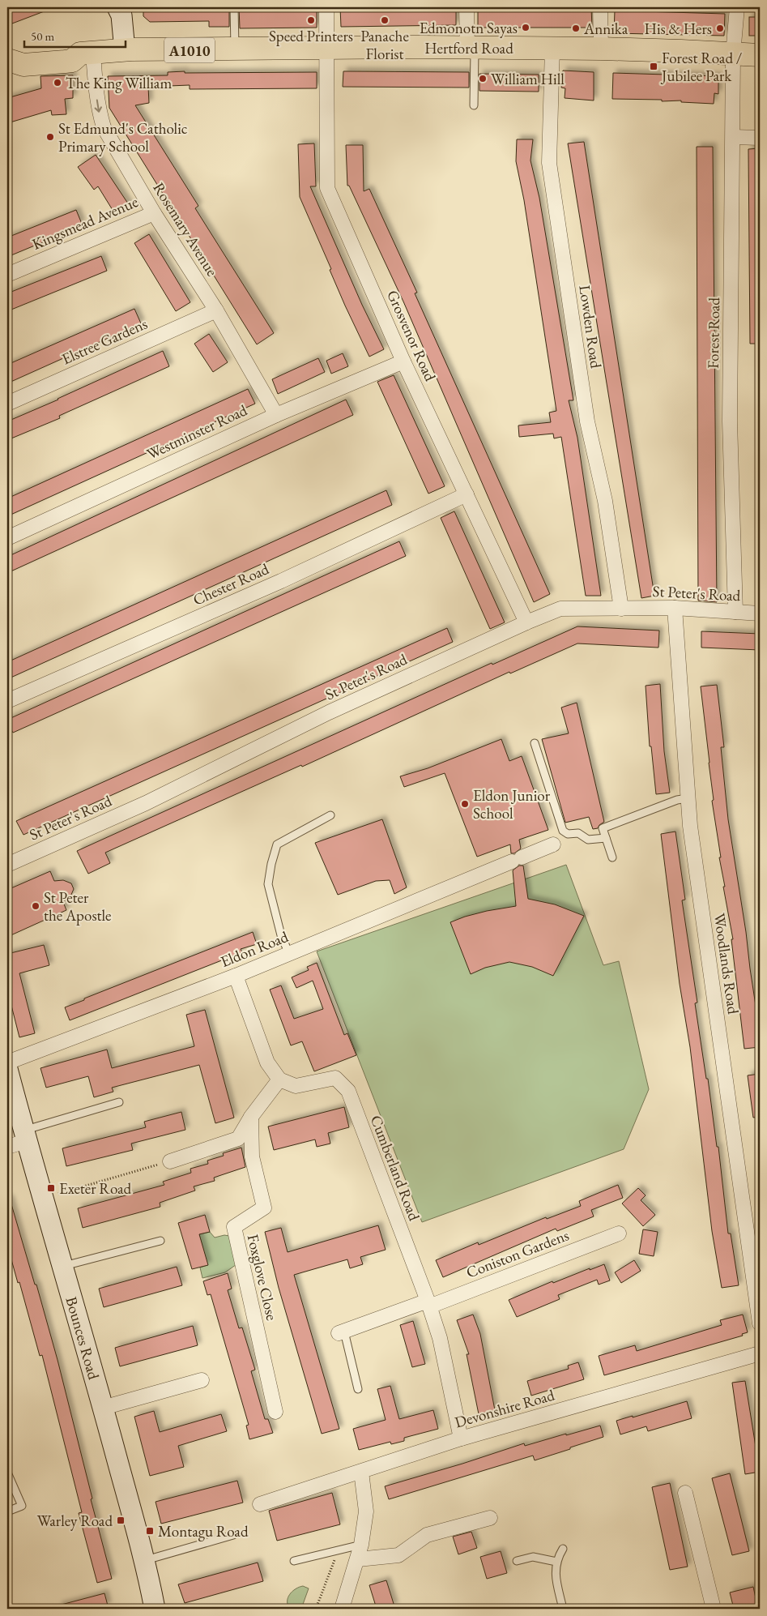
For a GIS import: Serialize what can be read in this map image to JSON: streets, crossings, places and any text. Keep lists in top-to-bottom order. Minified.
{"streets":{"main road":["Hertford Road","A1010"],"street":["Kingsmead Avenue","Rosemary Avenue","Lowden Road","Forest Road","Grosvenor Road","Elstree Gardens","Westminster Road","Chester Road","St Peter's Road","Eldon Road","Woodlands Road","Cumberland Road","Coniston Gardens","Foxglove Close","Bounces Road","Devonshire Road"]},"crossings":[["Hertford Road","Rosemary Avenue"],["Hertford Road","Lowden Road"],["Hertford Road","Forest Road"],["Hertford Road","Grosvenor Road"],["Kingsmead Avenue","Rosemary Avenue"],["Rosemary Avenue","Elstree Gardens"],["Rosemary Avenue","Westminster Road"],["Lowden Road","St Peter's Road"],["Forest Road","St Peter's Road"],["Grosvenor Road","Westminster Road"],["Grosvenor Road","Chester Road"],["Grosvenor Road","St Peter's Road"],["St Peter's Road","Woodlands Road"],["Cumberland Road","Coniston Gardens"],["Cumberland Road","Devonshire Road"]],"one_way":["Rosemary Avenue"],"places":{"other":["Speed Printers","Panache Florist","Edmonotn Sayas","Annika","His & Hers","William Hill","The King William","St Edmund's Catholic Primary School","Eldon Junior School","St Peter the Apostle"],"transit":["Forest Road / Jubilee Park","Exeter Road","Warley Road","Montagu Road"]},"scale_bar":"50 m"}
